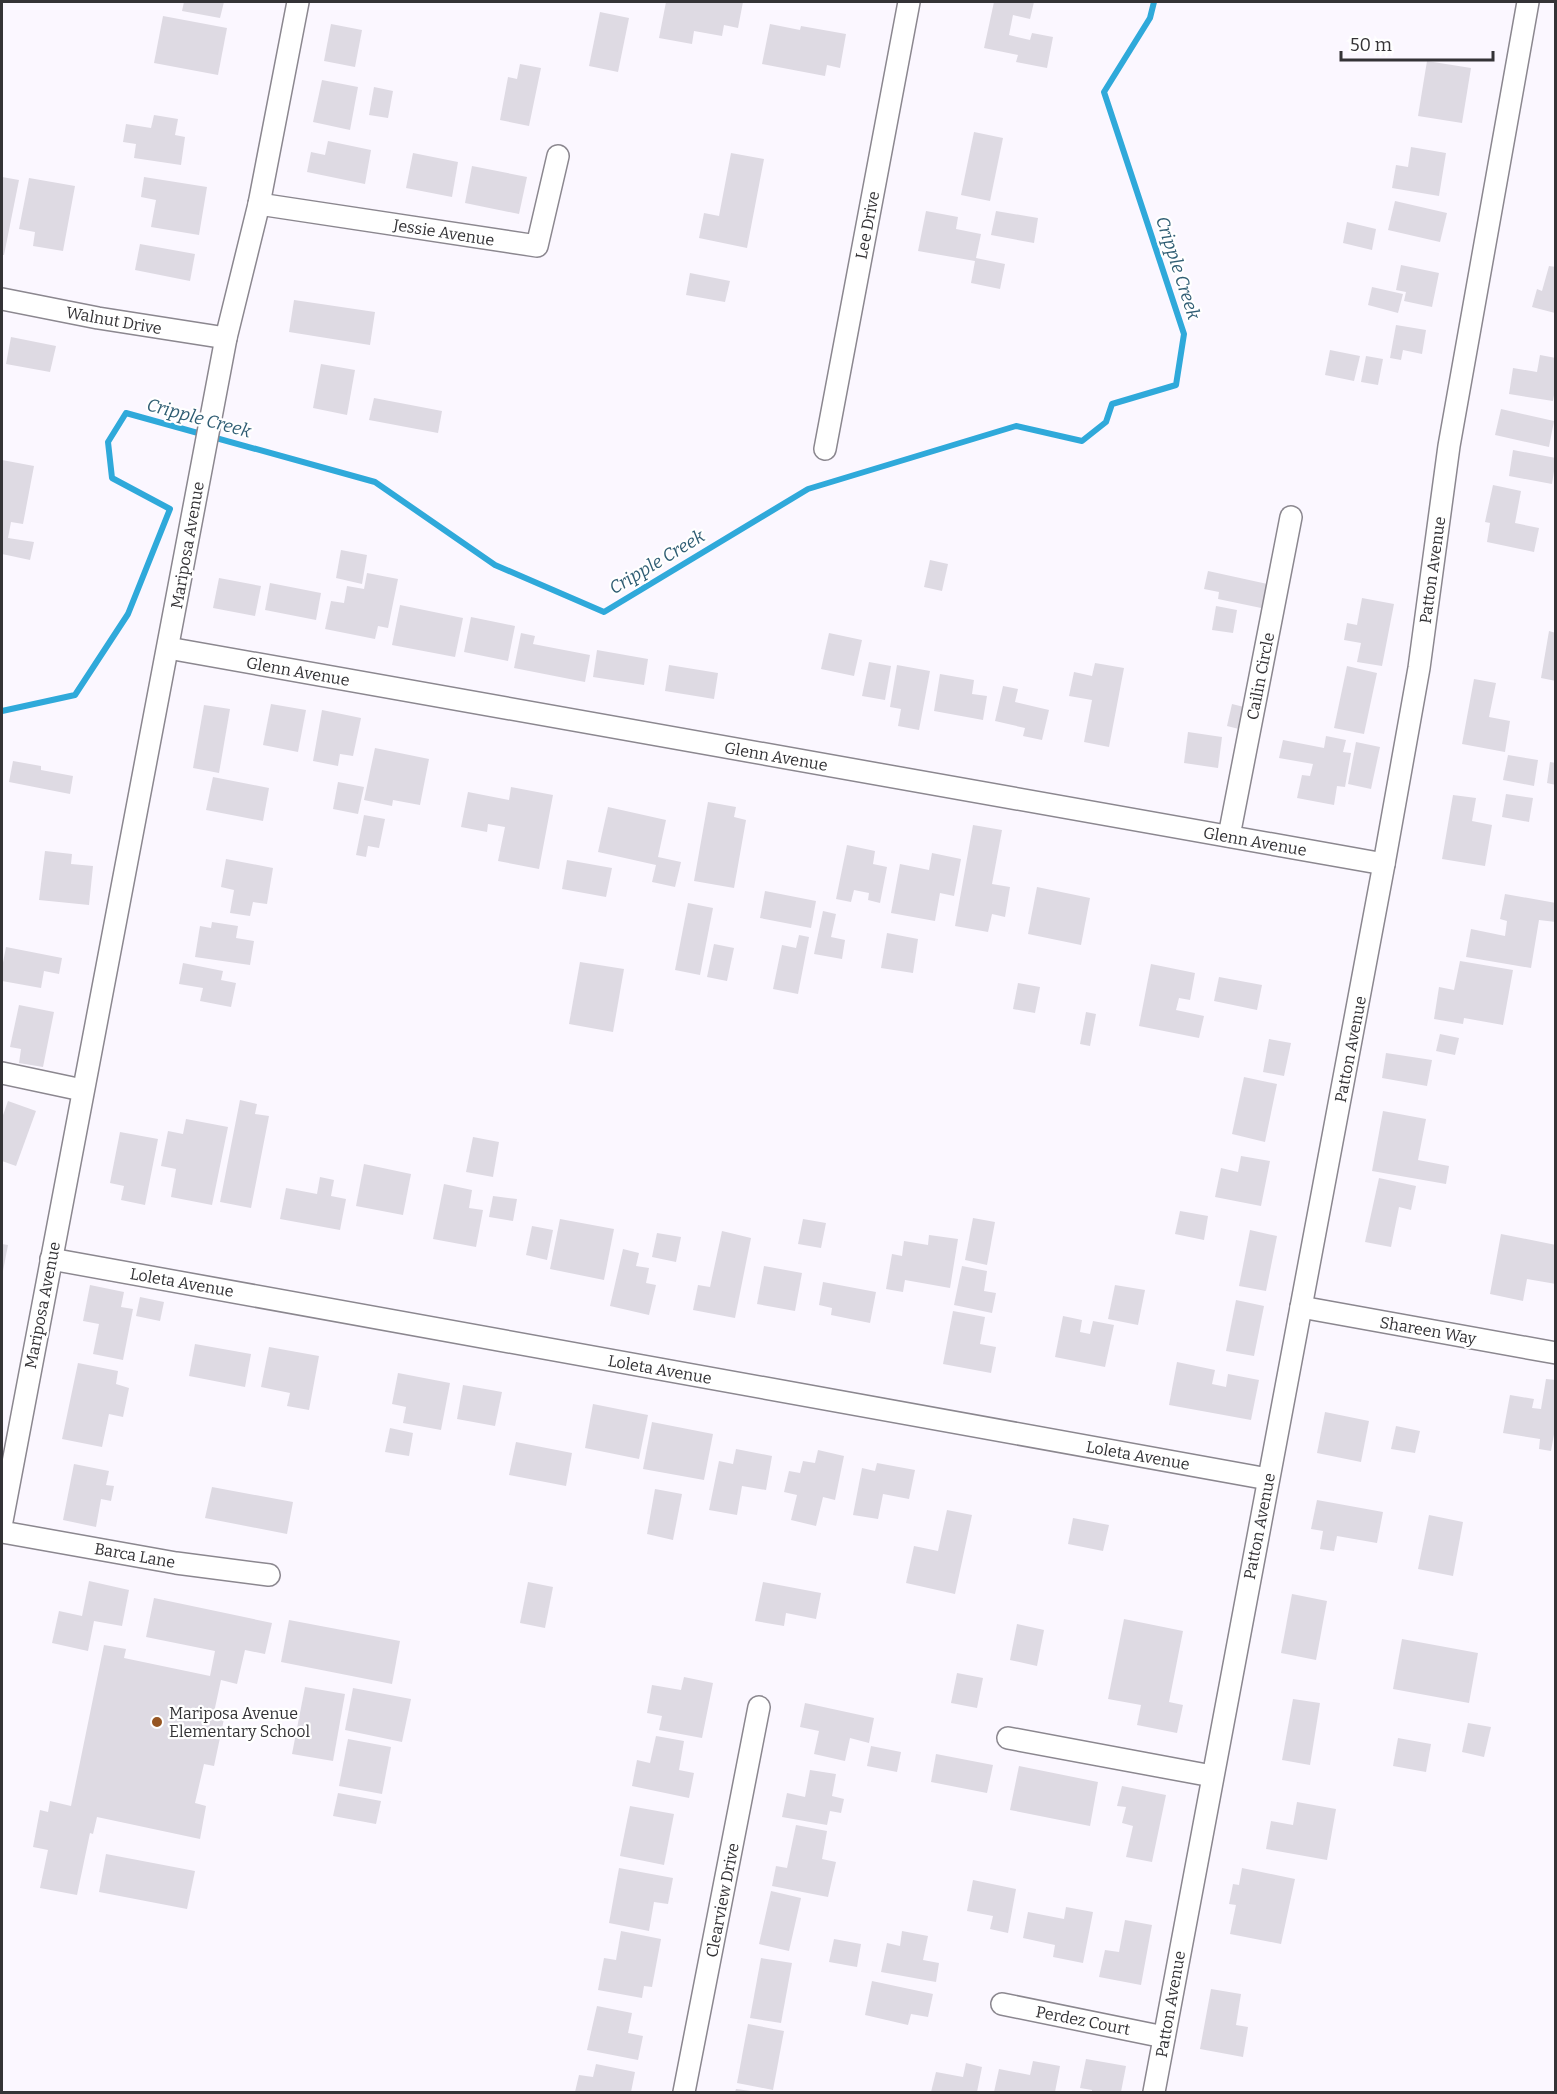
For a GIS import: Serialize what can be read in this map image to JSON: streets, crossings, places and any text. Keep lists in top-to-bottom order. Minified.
{"streets":{"street":["Lee Drive","Jessie Avenue","Walnut Drive","Mariposa Avenue","Patton Avenue","Glenn Avenue","Cailin Circle","Loleta Avenue","Shareen Way","Barca Lane","Clearview Drive","Perdez Court"]},"crossings":[["Jessie Avenue","Mariposa Avenue"],["Walnut Drive","Mariposa Avenue"],["Mariposa Avenue","Glenn Avenue"],["Mariposa Avenue","Loleta Avenue"],["Patton Avenue","Glenn Avenue"],["Patton Avenue","Loleta Avenue"],["Patton Avenue","Shareen Way"],["Patton Avenue","Perdez Court"],["Glenn Avenue","Cailin Circle"]],"water":["Cripple Creek"],"places":["Mariposa Avenue Elementary School"],"scale_bar":"50 m"}
